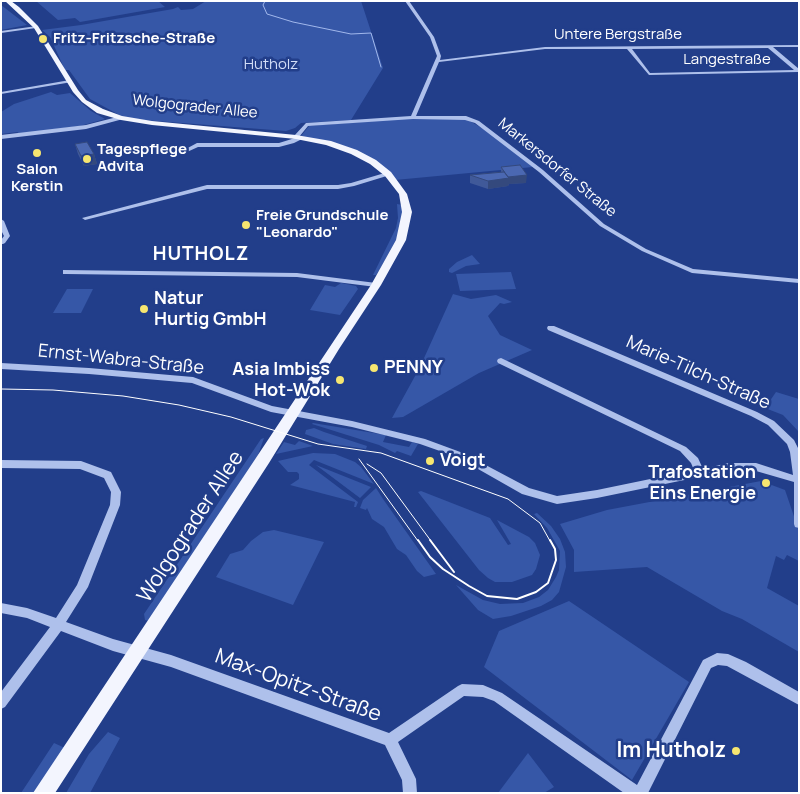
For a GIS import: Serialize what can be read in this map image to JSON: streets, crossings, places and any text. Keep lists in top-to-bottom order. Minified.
{"streets":{"main road":["Wolgograder Allee"],"street":["Untere Bergstraße","Langestraße","Markersdorfer Straße","Ernst-Wabra-Straße","Marie-Tilch-Straße","Max-Opitz-Straße"]},"crossings":[["Untere Bergstraße","Langestraße"],["Wolgograder Allee","Markersdorfer Straße"],["Wolgograder Allee","Ernst-Wabra-Straße"],["Wolgograder Allee","Max-Opitz-Straße"]],"districts":["HUTHOLZ"],"parks":["Hutholz"],"places":["Fritz-Fritzsche-Straße","Salon Kerstin","Tagespflege Advita","Freie Grundschule \"Leonardo\"","Natur Hurtig GmbH","PENNY","Asia Imbiss Hot-Wok","Voigt","Trafostation Eins Energie","Im Hutholz"]}
